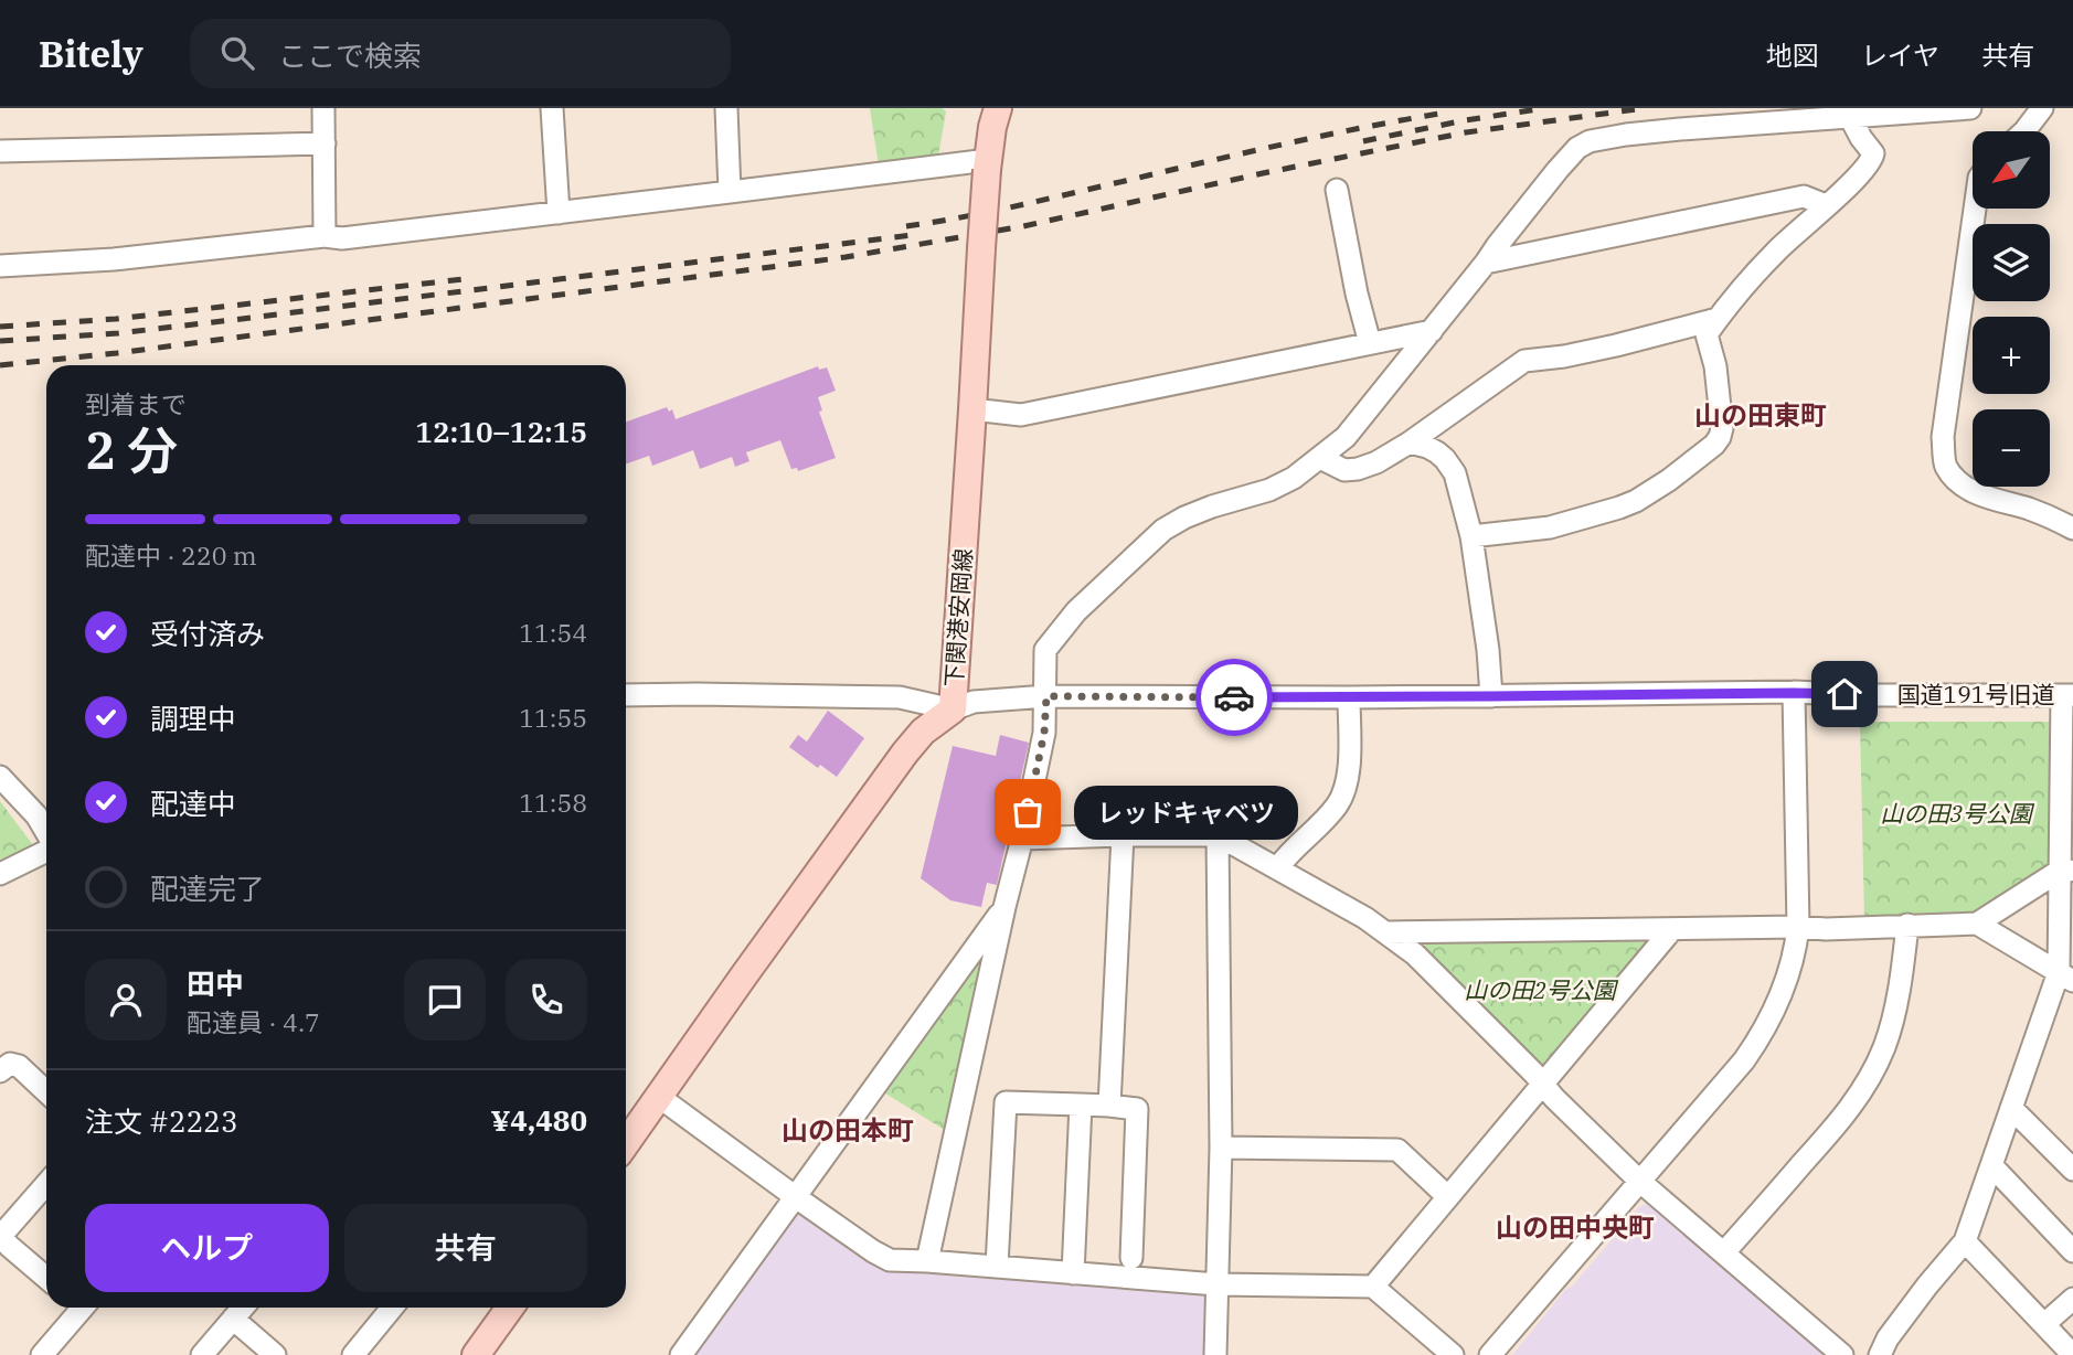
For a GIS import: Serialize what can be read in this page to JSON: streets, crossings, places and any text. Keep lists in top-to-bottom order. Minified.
{"streets":{"main road":["下関港安岡線"],"street":["国道191号旧道"]},"crossings":[["下関港安岡線","国道191号旧道"]],"districts":["山の田東町","山の田本町","山の田中央町"],"parks":["山の田3号公園","山の田2号公園"],"places":["レッドキャベツ"],"north":"bottom left","page":{"header":"Bitely","search":"ここで検索","nav":["地図","レイヤ","共有"],"map_buttons":["+","−"],"heading":["2 分","到着まで","12:10–12:15"],"panel":["田中","配達員 · 4.7","注文 #2223","¥4,480"],"bar":"配達中 · 220 m","list":[["受付済み","11:54"],["調理中","11:55"],["配達中","11:58"],"配達完了"],"bubble":"レッドキャベツ","buttons":["ヘルプ","共有"]}}
